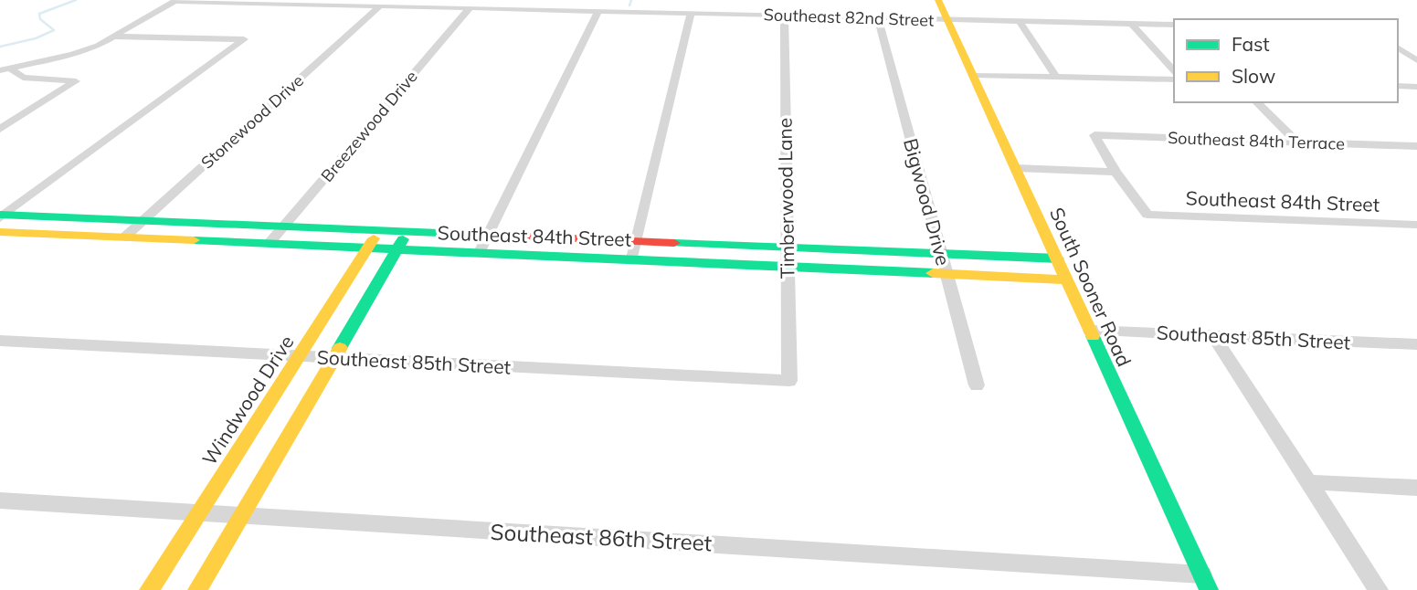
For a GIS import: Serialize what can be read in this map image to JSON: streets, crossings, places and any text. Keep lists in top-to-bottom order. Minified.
{"streets":{"street":["Southeast 82nd Street","Stonewood Drive","Breezewood Drive","Southeast 84th Terrace","Timberwood Lane","Southeast 84th Street","Bigwood Drive","South Sooner Road","Southeast 85th Street","Windwood Drive","Southeast 86th Street"]},"crossings":[["Southeast 82nd Street","Stonewood Drive"],["Southeast 82nd Street","Breezewood Drive"],["Southeast 82nd Street","Timberwood Lane"],["Southeast 82nd Street","Bigwood Drive"],["Southeast 82nd Street","South Sooner Road"],["Stonewood Drive","Southeast 84th Street"],["Breezewood Drive","Southeast 84th Street"],["Southeast 84th Terrace","Southeast 84th Street"],["Timberwood Lane","Southeast 84th Street"],["Timberwood Lane","Southeast 85th Street"],["Southeast 84th Street","Bigwood Drive"],["Southeast 84th Street","South Sooner Road"],["Southeast 84th Street","Windwood Drive"],["South Sooner Road","Southeast 85th Street"],["South Sooner Road","Southeast 86th Street"],["Southeast 85th Street","Windwood Drive"],["Windwood Drive","Southeast 86th Street"]],"legend":["Fast","Slow"]}
